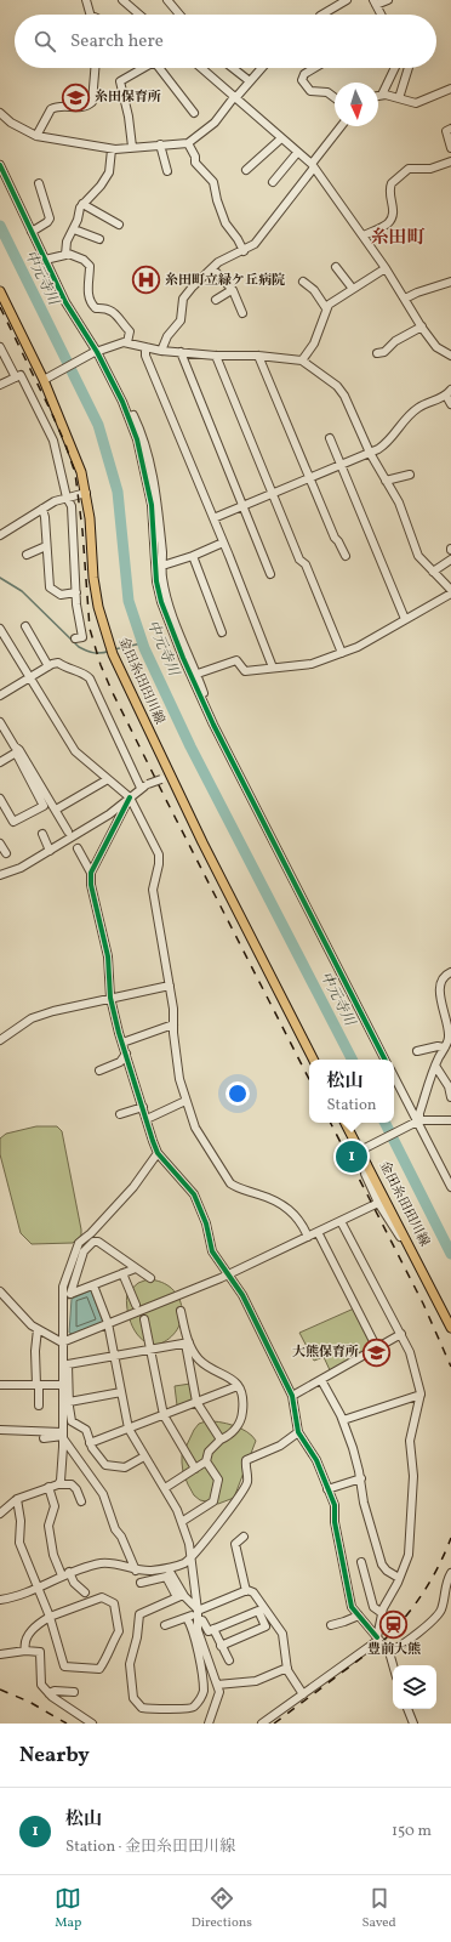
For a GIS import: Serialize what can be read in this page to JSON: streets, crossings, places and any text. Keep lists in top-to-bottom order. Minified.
{"streets":{"main road":["金田糸田田川線"]},"districts":["糸田町"],"water":["中元寺川"],"places":{"school or university":["糸田保育所","大熊保育所"],"hospital":["糸田町立緑ケ丘病院"],"station":["豊前大熊"]},"north":"bottom","page":{"search":"Search here","popup":["松山","Station"],"pins":"1","heading":"Nearby","list":[{"mark":"1","name":"松山","note":"Station · 金田糸田田川線","value":"150 m"}],"nav":["Map","Directions","Saved"]}}
